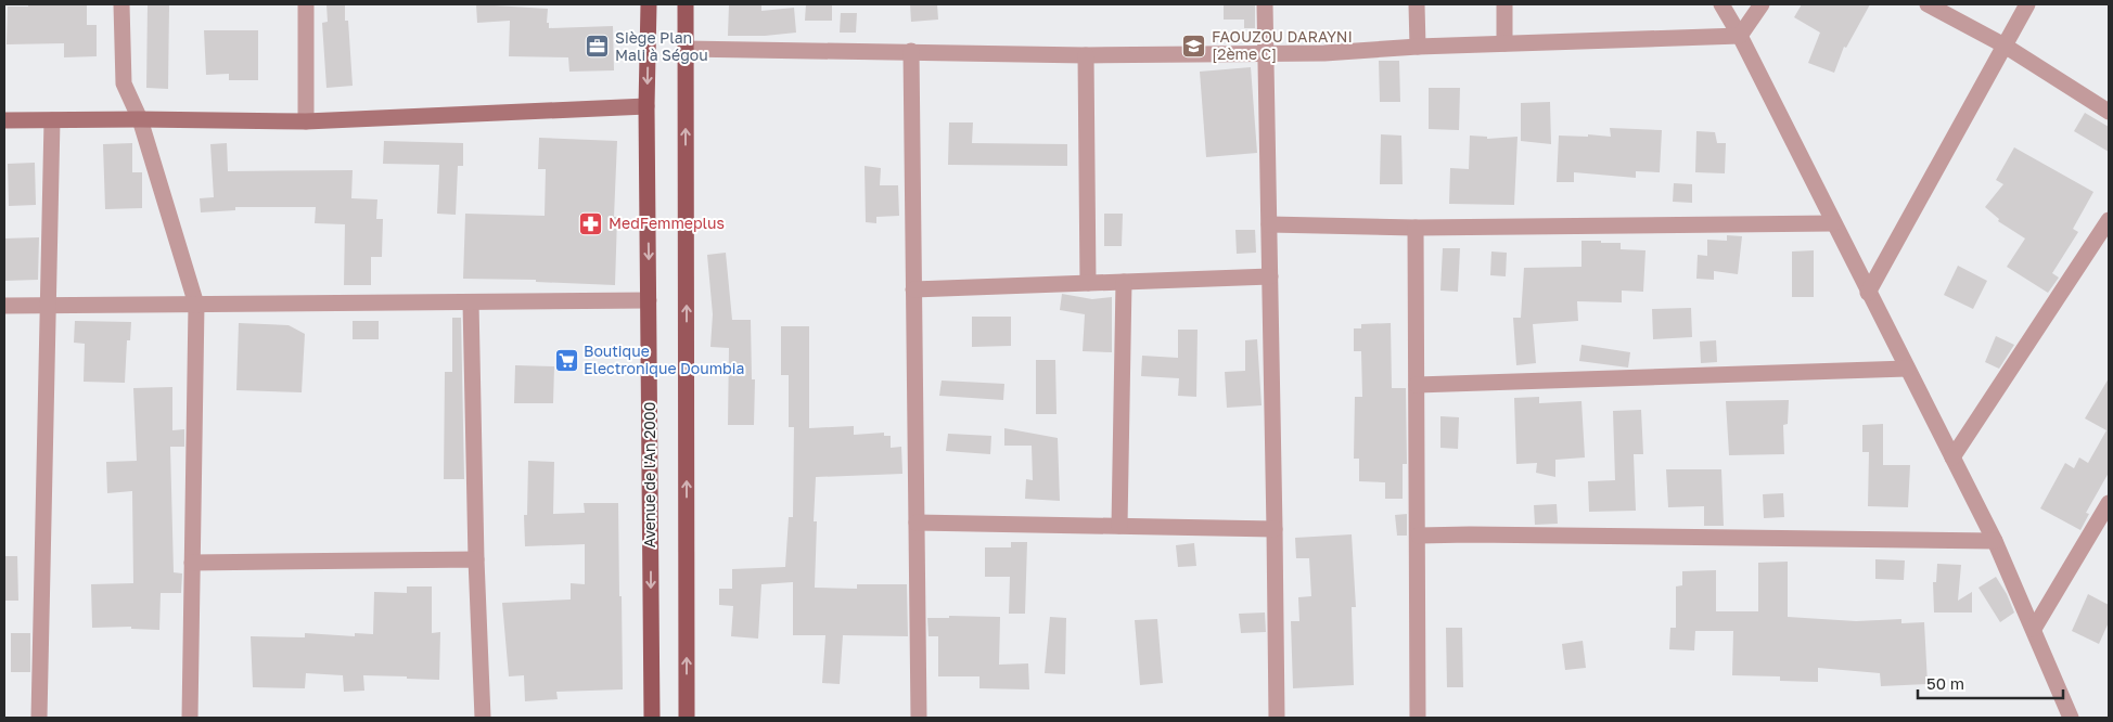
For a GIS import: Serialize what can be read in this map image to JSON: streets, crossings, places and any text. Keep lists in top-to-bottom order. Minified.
{"streets":{"main road":["Avenue de l'An 2000"]},"places":{"school or university":["FAOUZOU DARAYNI [2ème C]"],"office":["Siège Plan Mali à Ségou"],"pharmacy":["MedFemmeplus"],"supermarket":["Boutique Electronique Doumbia"]},"scale_bar":"50 m"}
